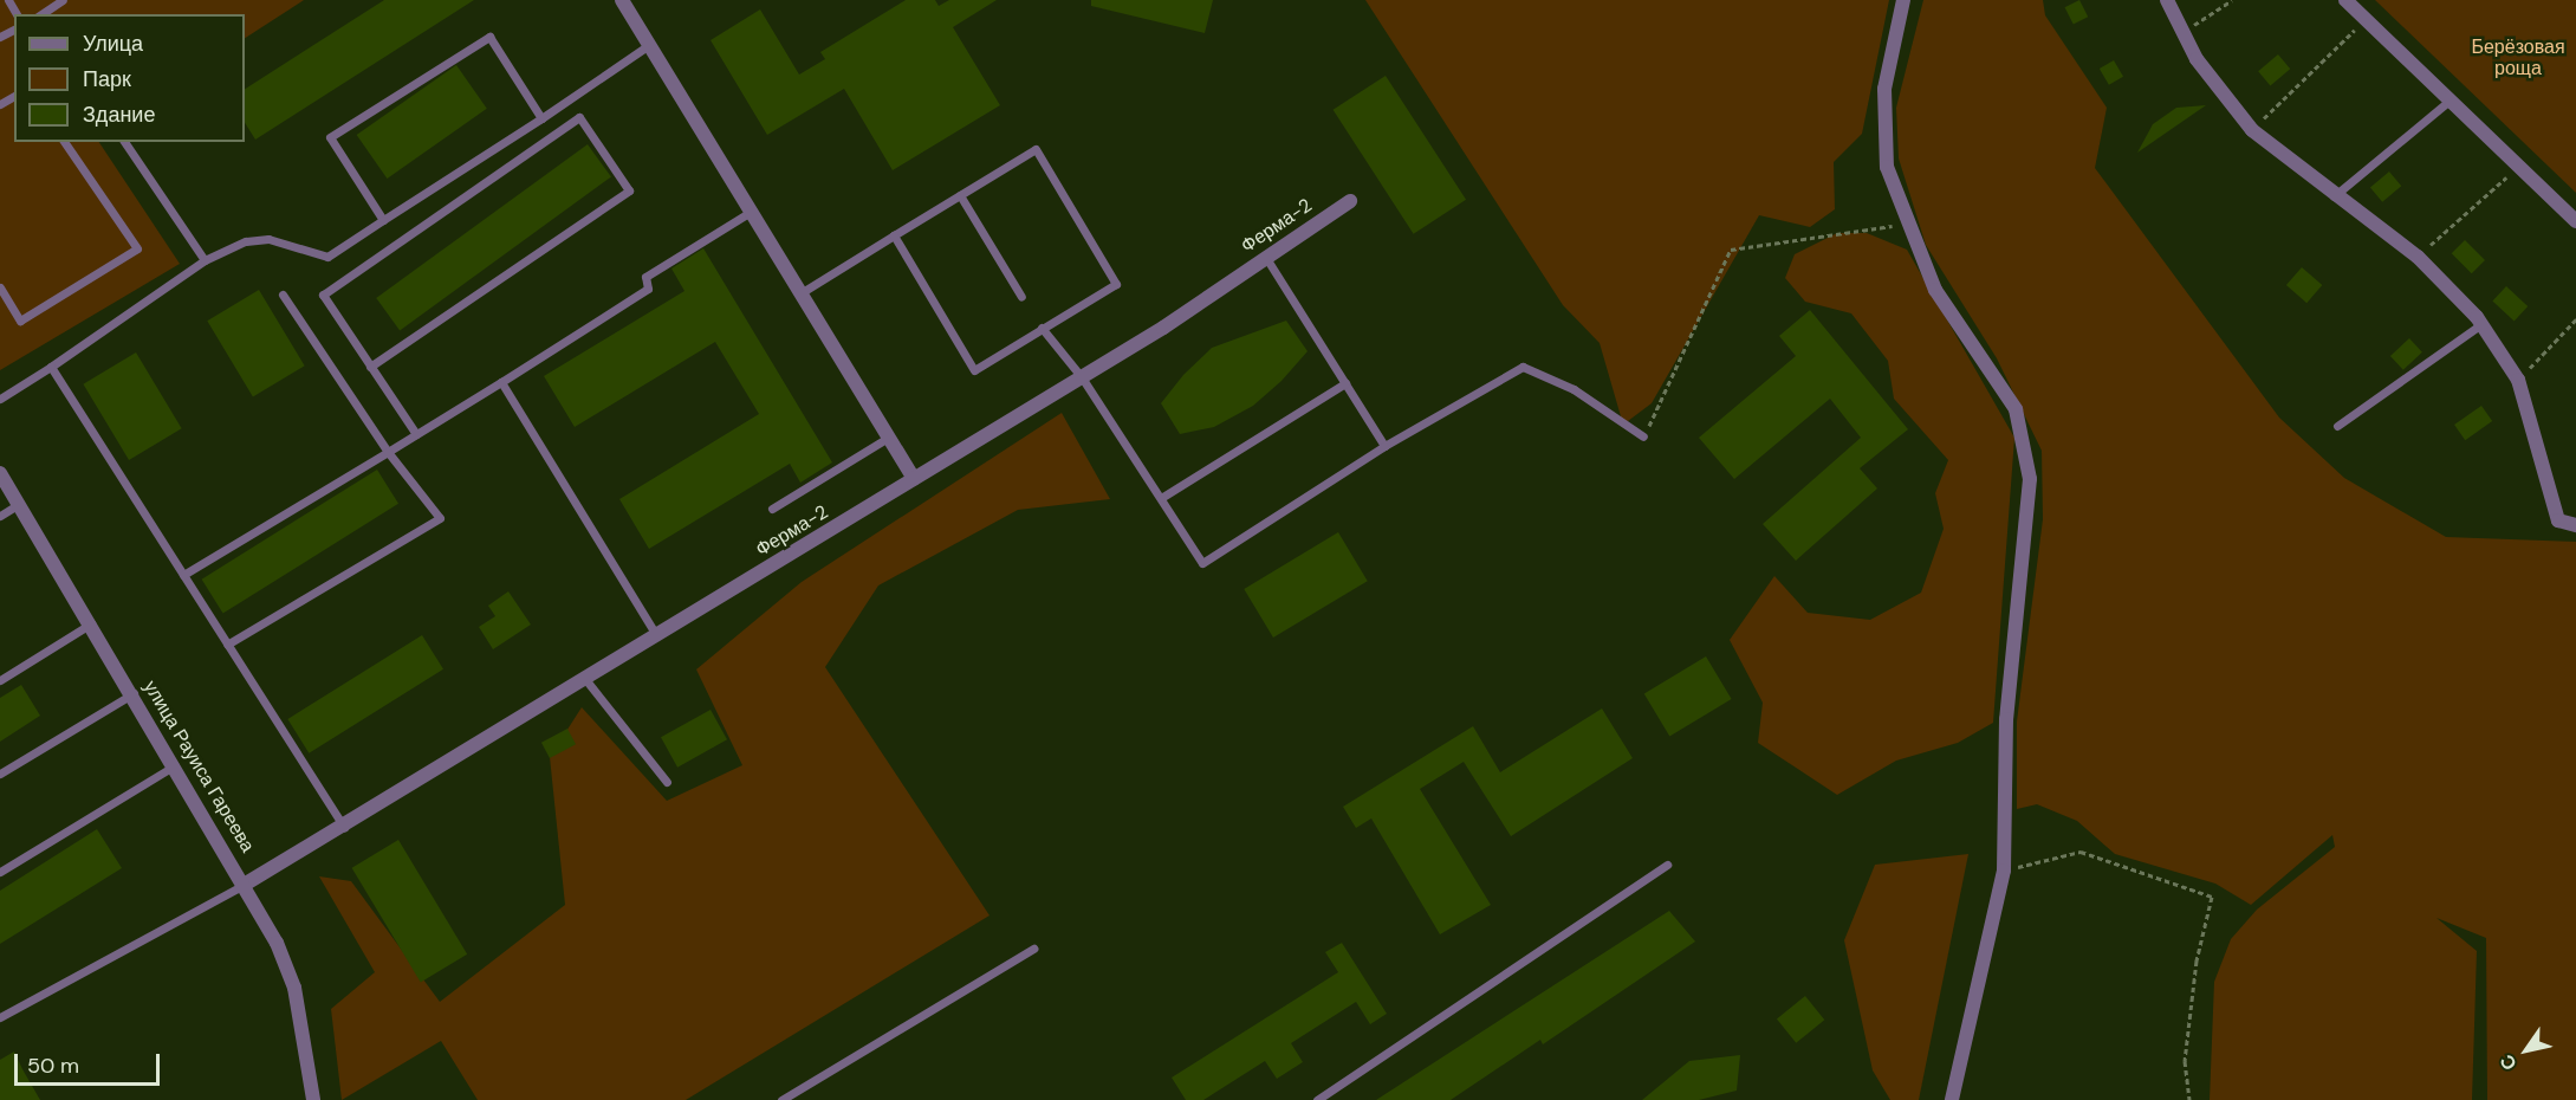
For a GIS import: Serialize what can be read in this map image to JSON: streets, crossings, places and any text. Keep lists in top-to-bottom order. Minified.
{"streets":{"street":["Ферма-2","улица Рауиса Гареева"]},"crossings":[["Ферма-2","улица Рауиса Гареева"]],"parks":["Берёзовая роща"],"legend":["Улица","Парк","Здание"],"scale_bar":"50 m","north":"bottom left"}
